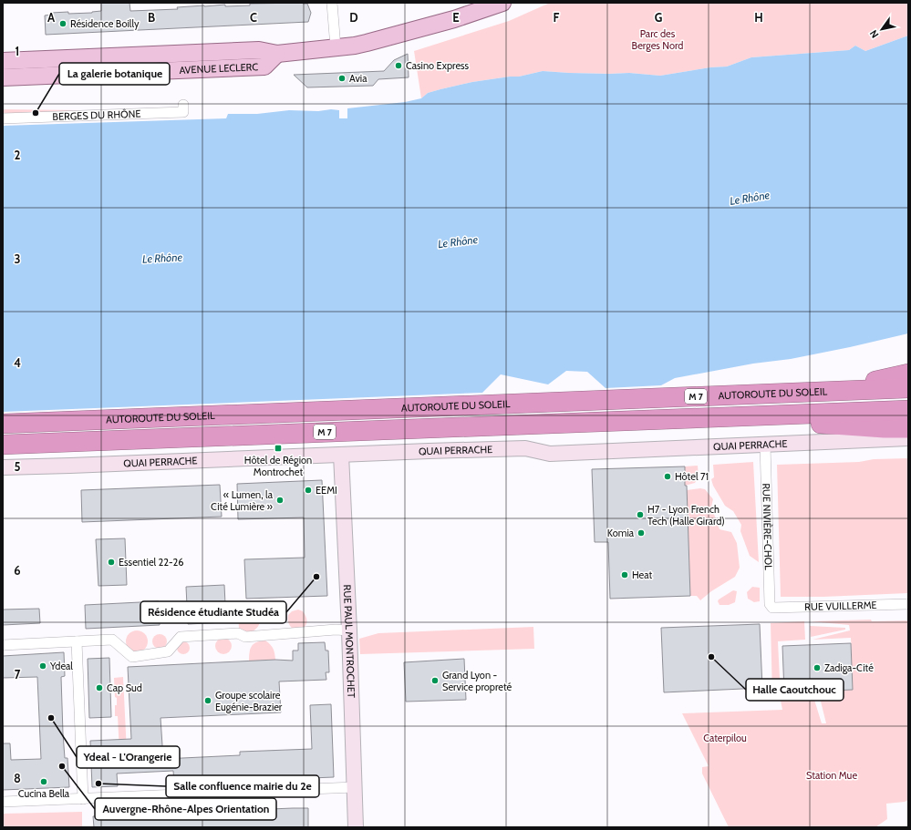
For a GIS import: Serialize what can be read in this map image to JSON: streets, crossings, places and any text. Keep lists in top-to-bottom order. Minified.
{"streets":{"highway":["AUTOROUTE DU SOLEIL","M 7"],"main road":["AVENUE LECLERC"],"street":["BERGES DU RHÔNE","QUAI PERRACHE","RUE NIVIÈRE-CHOL","RUE VUILLERME","RUE PAUL MONTROCHET"]},"crossings":[["QUAI PERRACHE","RUE NIVIÈRE-CHOL"],["QUAI PERRACHE","RUE PAUL MONTROCHET"],["RUE NIVIÈRE-CHOL","RUE VUILLERME"]],"water":["Le Rhône"],"parks":["Parc des Berges Nord","Caterpilou","Station Mue"],"places":{"other":["Résidence Boilly","Casino Express","Avia","La galerie botanique","Hôtel 71","EEMI","« Lumen, la Cité Lumière »","H7 - Lyon French Tech (Halle Girard)","Komia","Essentiel 22-26","Heat","Résidence étudiante Studéa","Halle Caoutchouc","Ydeal","Zadiga-Cité","Grand Lyon - Service propreté","Cap Sud","Groupe scolaire Eugénie-Brazier","Ydeal - L'Orangerie","Auvergne-Rhône-Alpes Orientation","Cucina Bella","Salle confluence mairie du 2e"],"transit":["Hôtel de Région Montrochet"]},"north":"bottom left","grid":{"columns":["A","B","C","D","E","F","G","H"],"rows":["1","2","3","4","5","6","7","8"]}}
